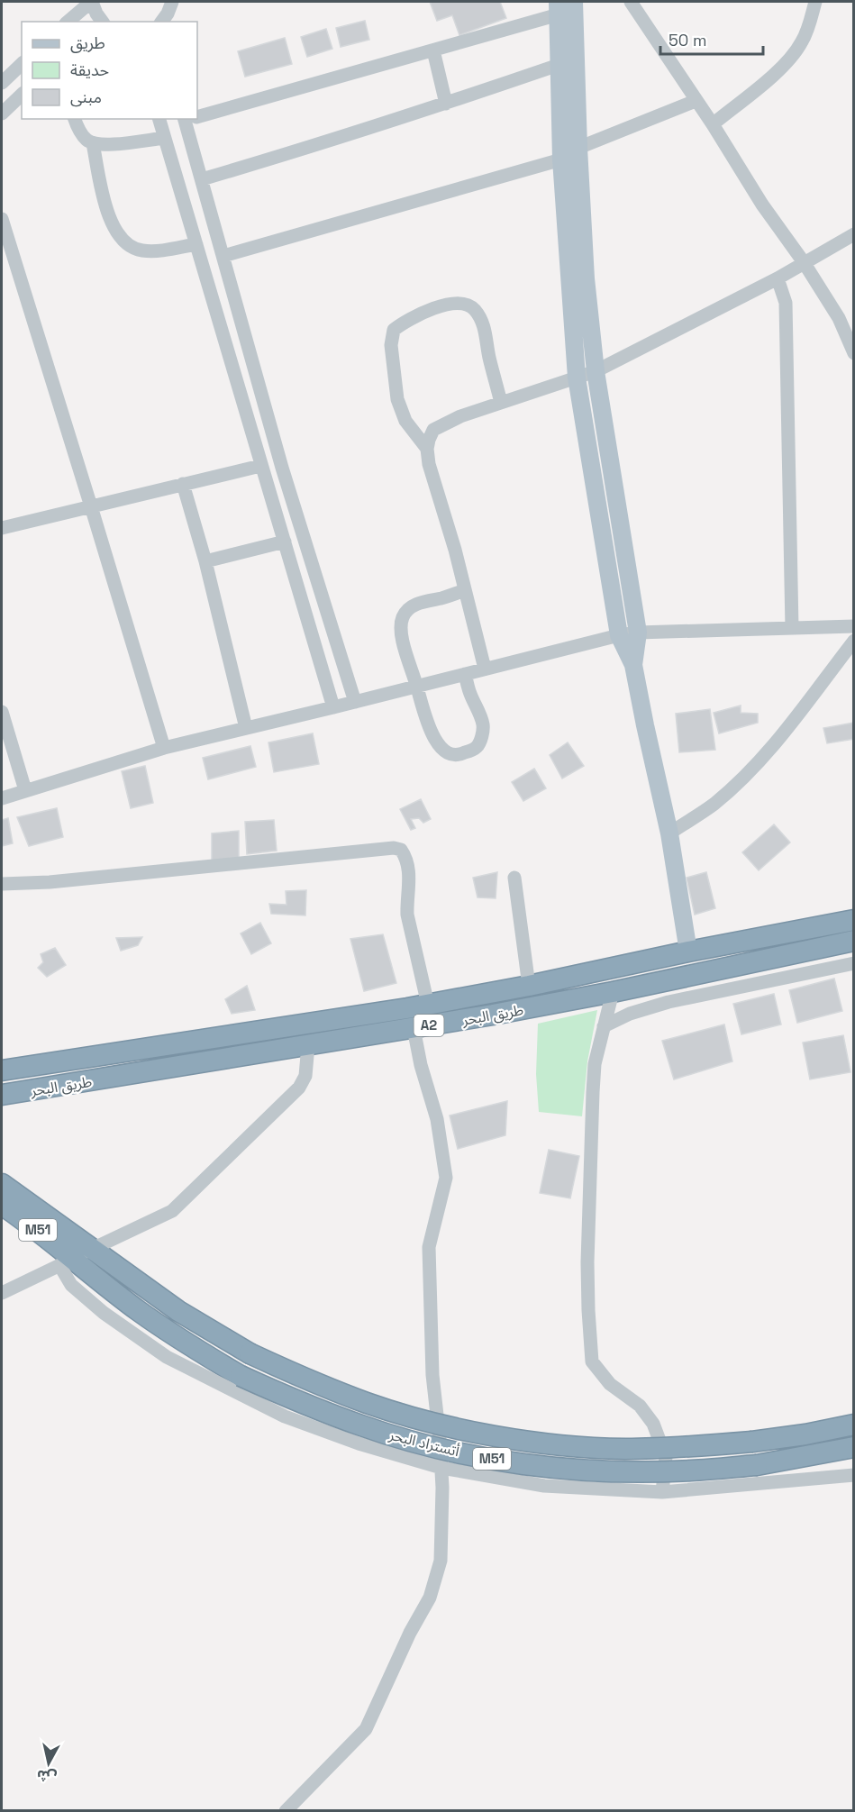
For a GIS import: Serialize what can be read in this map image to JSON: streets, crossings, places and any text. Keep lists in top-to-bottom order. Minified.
{"streets":{"highway":["طريق البحر","A2","M51","أتستراد البحر"]},"crossings":[["M51","أتستراد البحر"]],"legend":["طريق","حديقة","مبنى"],"scale_bar":"50 m","north":"bottom"}
